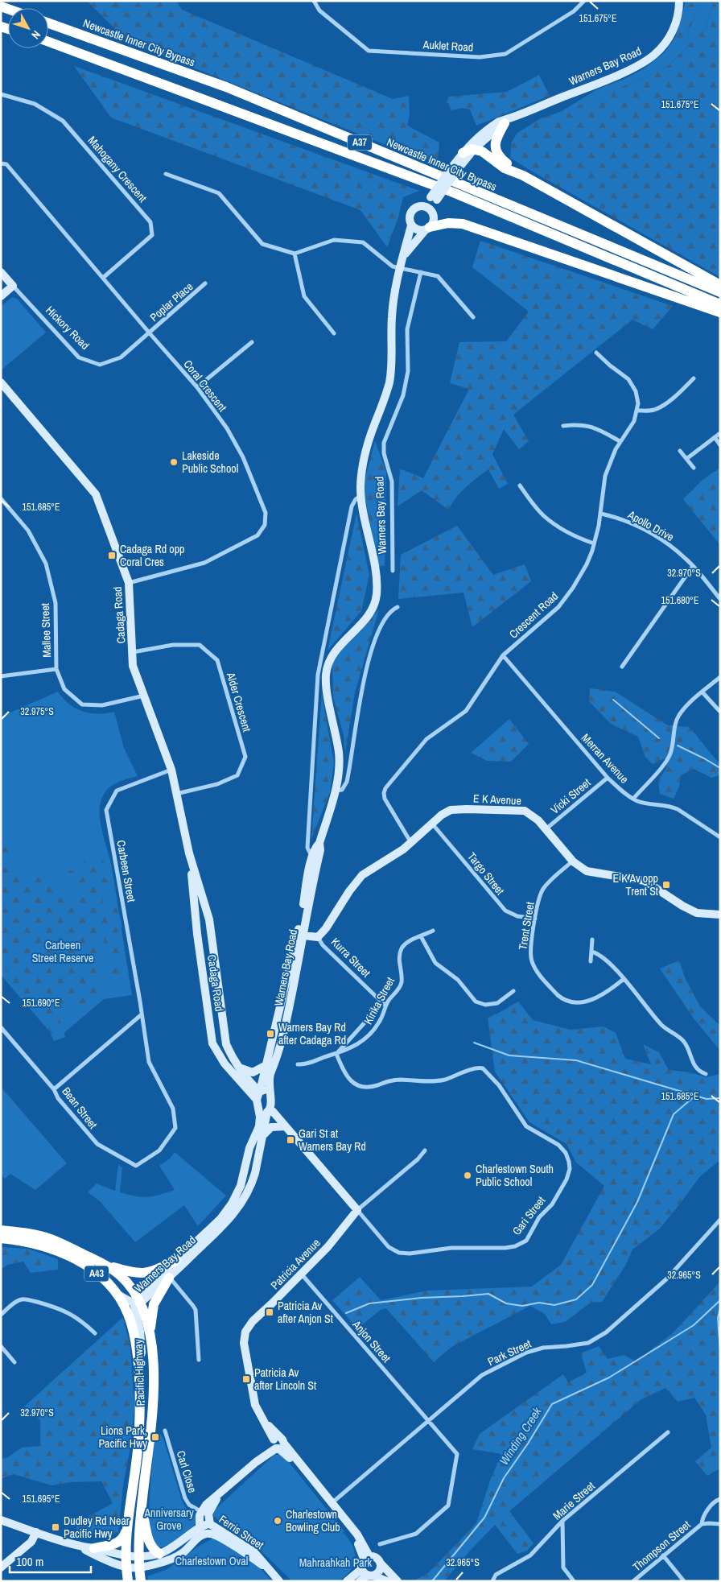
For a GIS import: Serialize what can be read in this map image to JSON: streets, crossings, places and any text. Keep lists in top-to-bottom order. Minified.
{"streets":{"highway":["Newcastle Inner City Bypass","A37","A43","Pacific Highway"],"street":["Auklet Road","Warners Bay Road","Mahogany Crescent","Poplar Place","Hickory Road","Coral Crescent","Apollo Drive","Cadaga Road","Crescent Road","Mallee Street","Alder Crescent","Merran Avenue","Vicki Street","E K Avenue","Carbeen Street","Targo Street","Trent Street","Kurra Street","Kirika Street","Bean Street","Gari Street","Patricia Avenue","Anjon Street","Park Street","Carl Close","Marie Street","Ferris Street","Thompson Street"]},"crossings":[["Warners Bay Road","Cadaga Road"],["Warners Bay Road","Kurra Street"],["Warners Bay Road","Gari Street"],["Warners Bay Road","Pacific Highway"],["Mahogany Crescent","Coral Crescent"],["Poplar Place","Hickory Road"],["Poplar Place","Coral Crescent"],["Hickory Road","Coral Crescent"],["Coral Crescent","Cadaga Road"],["Apollo Drive","Crescent Road"],["Cadaga Road","Mallee Street"],["Cadaga Road","Alder Crescent"],["Cadaga Road","Carbeen Street"],["Crescent Road","Merran Avenue"],["Crescent Road","E K Avenue"],["Merran Avenue","Vicki Street"],["Vicki Street","E K Avenue"],["E K Avenue","Targo Street"],["E K Avenue","Trent Street"],["E K Avenue","Kurra Street"],["Carbeen Street","Bean Street"],["Targo Street","Trent Street"],["Kurra Street","Kirika Street"],["Kirika Street","Gari Street"],["Gari Street","Patricia Avenue"],["Patricia Avenue","Anjon Street"],["Patricia Avenue","Park Street"],["Anjon Street","Park Street"],["Pacific Highway","Ferris Street"]],"water":["Winding Creek"],"parks":["Carbeen Street Reserve","Anniversary Grove","Charlestown Oval","Mahraahkah Park"],"places":{"other":["Lakeside Public School","Charlestown South Public School","Charlestown Bowling Club"],"transit":["Cadaga Rd opp Coral Cres","E K Av opp Trent St","Warners Bay Rd after Cadaga Rd","Gari St at Warners Bay Rd","Patricia Av after Anjon St","Patricia Av after Lincoln St","Lions Park, Pacific Hwy","Dudley Rd Near Pacific Hwy"]},"scale_bar":"100 m","north":"bottom right","coordinates":["151.675°E","151.685°E","32.970°S","151.680°E","32.975°S","151.690°E","32.965°S","151.695°E"]}
